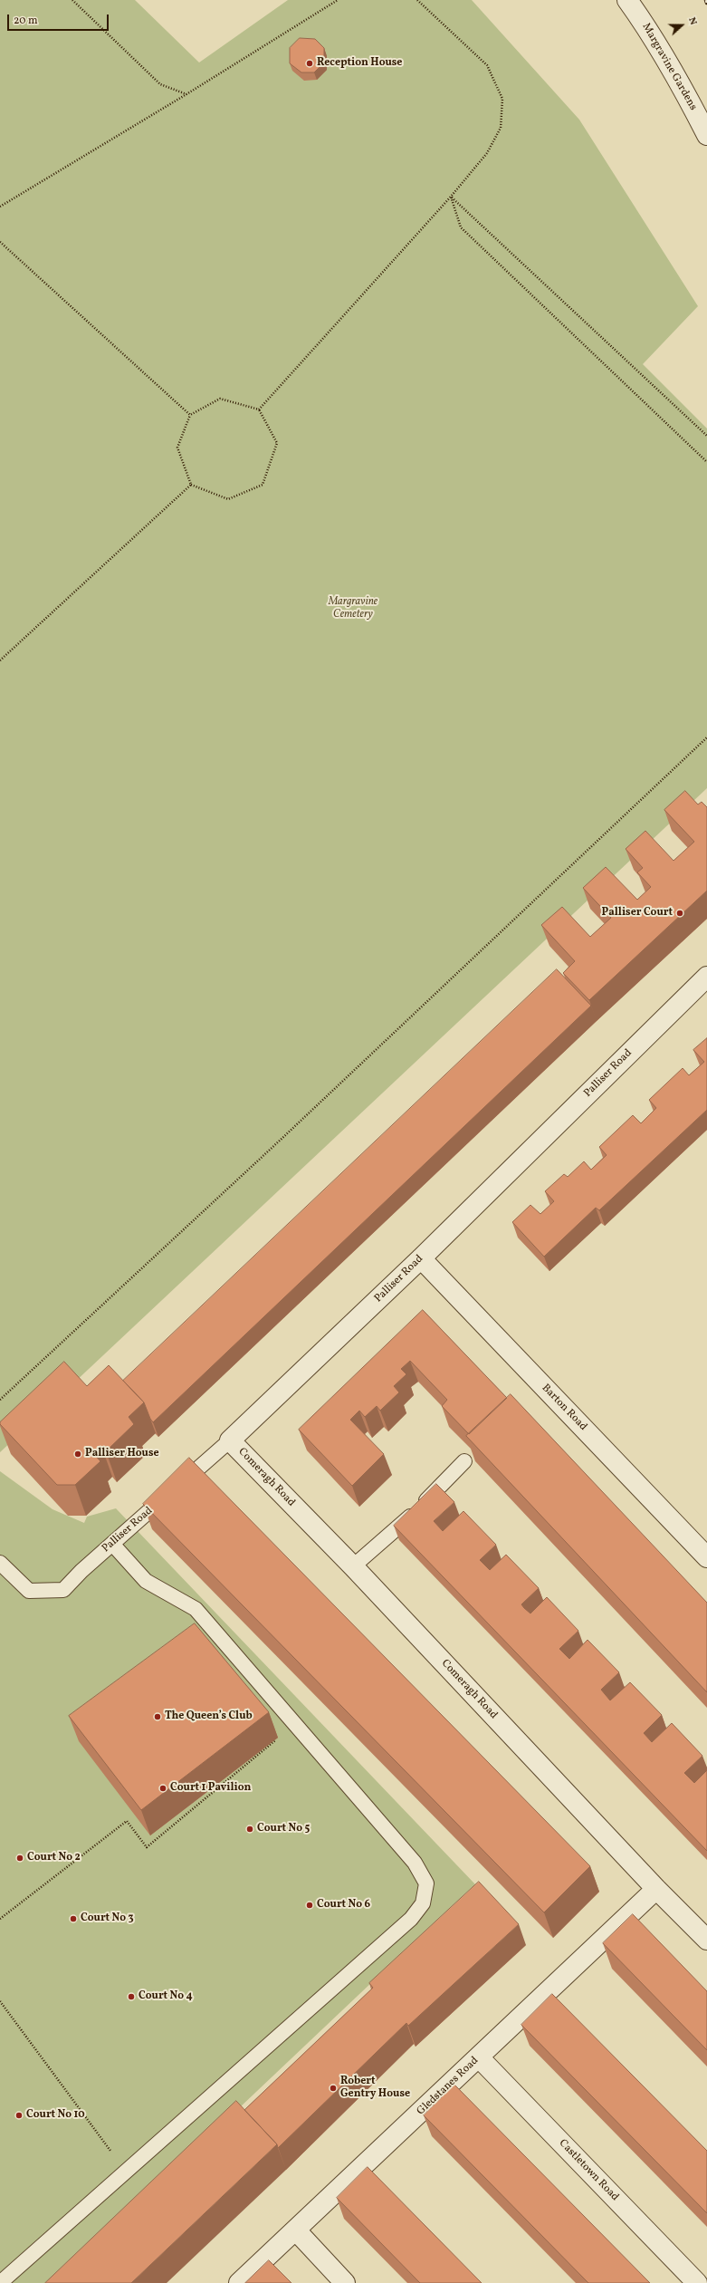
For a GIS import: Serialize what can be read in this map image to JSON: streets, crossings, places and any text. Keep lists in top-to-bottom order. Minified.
{"streets":{"street":["Margravine Gardens","Palliser Road","Barton Road","Comeragh Road","Gledstanes Road","Castletown Road"]},"crossings":[["Palliser Road","Barton Road"],["Palliser Road","Comeragh Road"],["Comeragh Road","Gledstanes Road"],["Gledstanes Road","Castletown Road"]],"parks":["Margravine Cemetery"],"places":["Reception House","Palliser Court","Palliser House","The Queen’s Club","Court 1 Pavilion","Court No 5","Court No 2","Court No 6","Court No 3","Court No 4","Robert Gentry House","Court No 10"],"scale_bar":"20 m","north":"right"}
